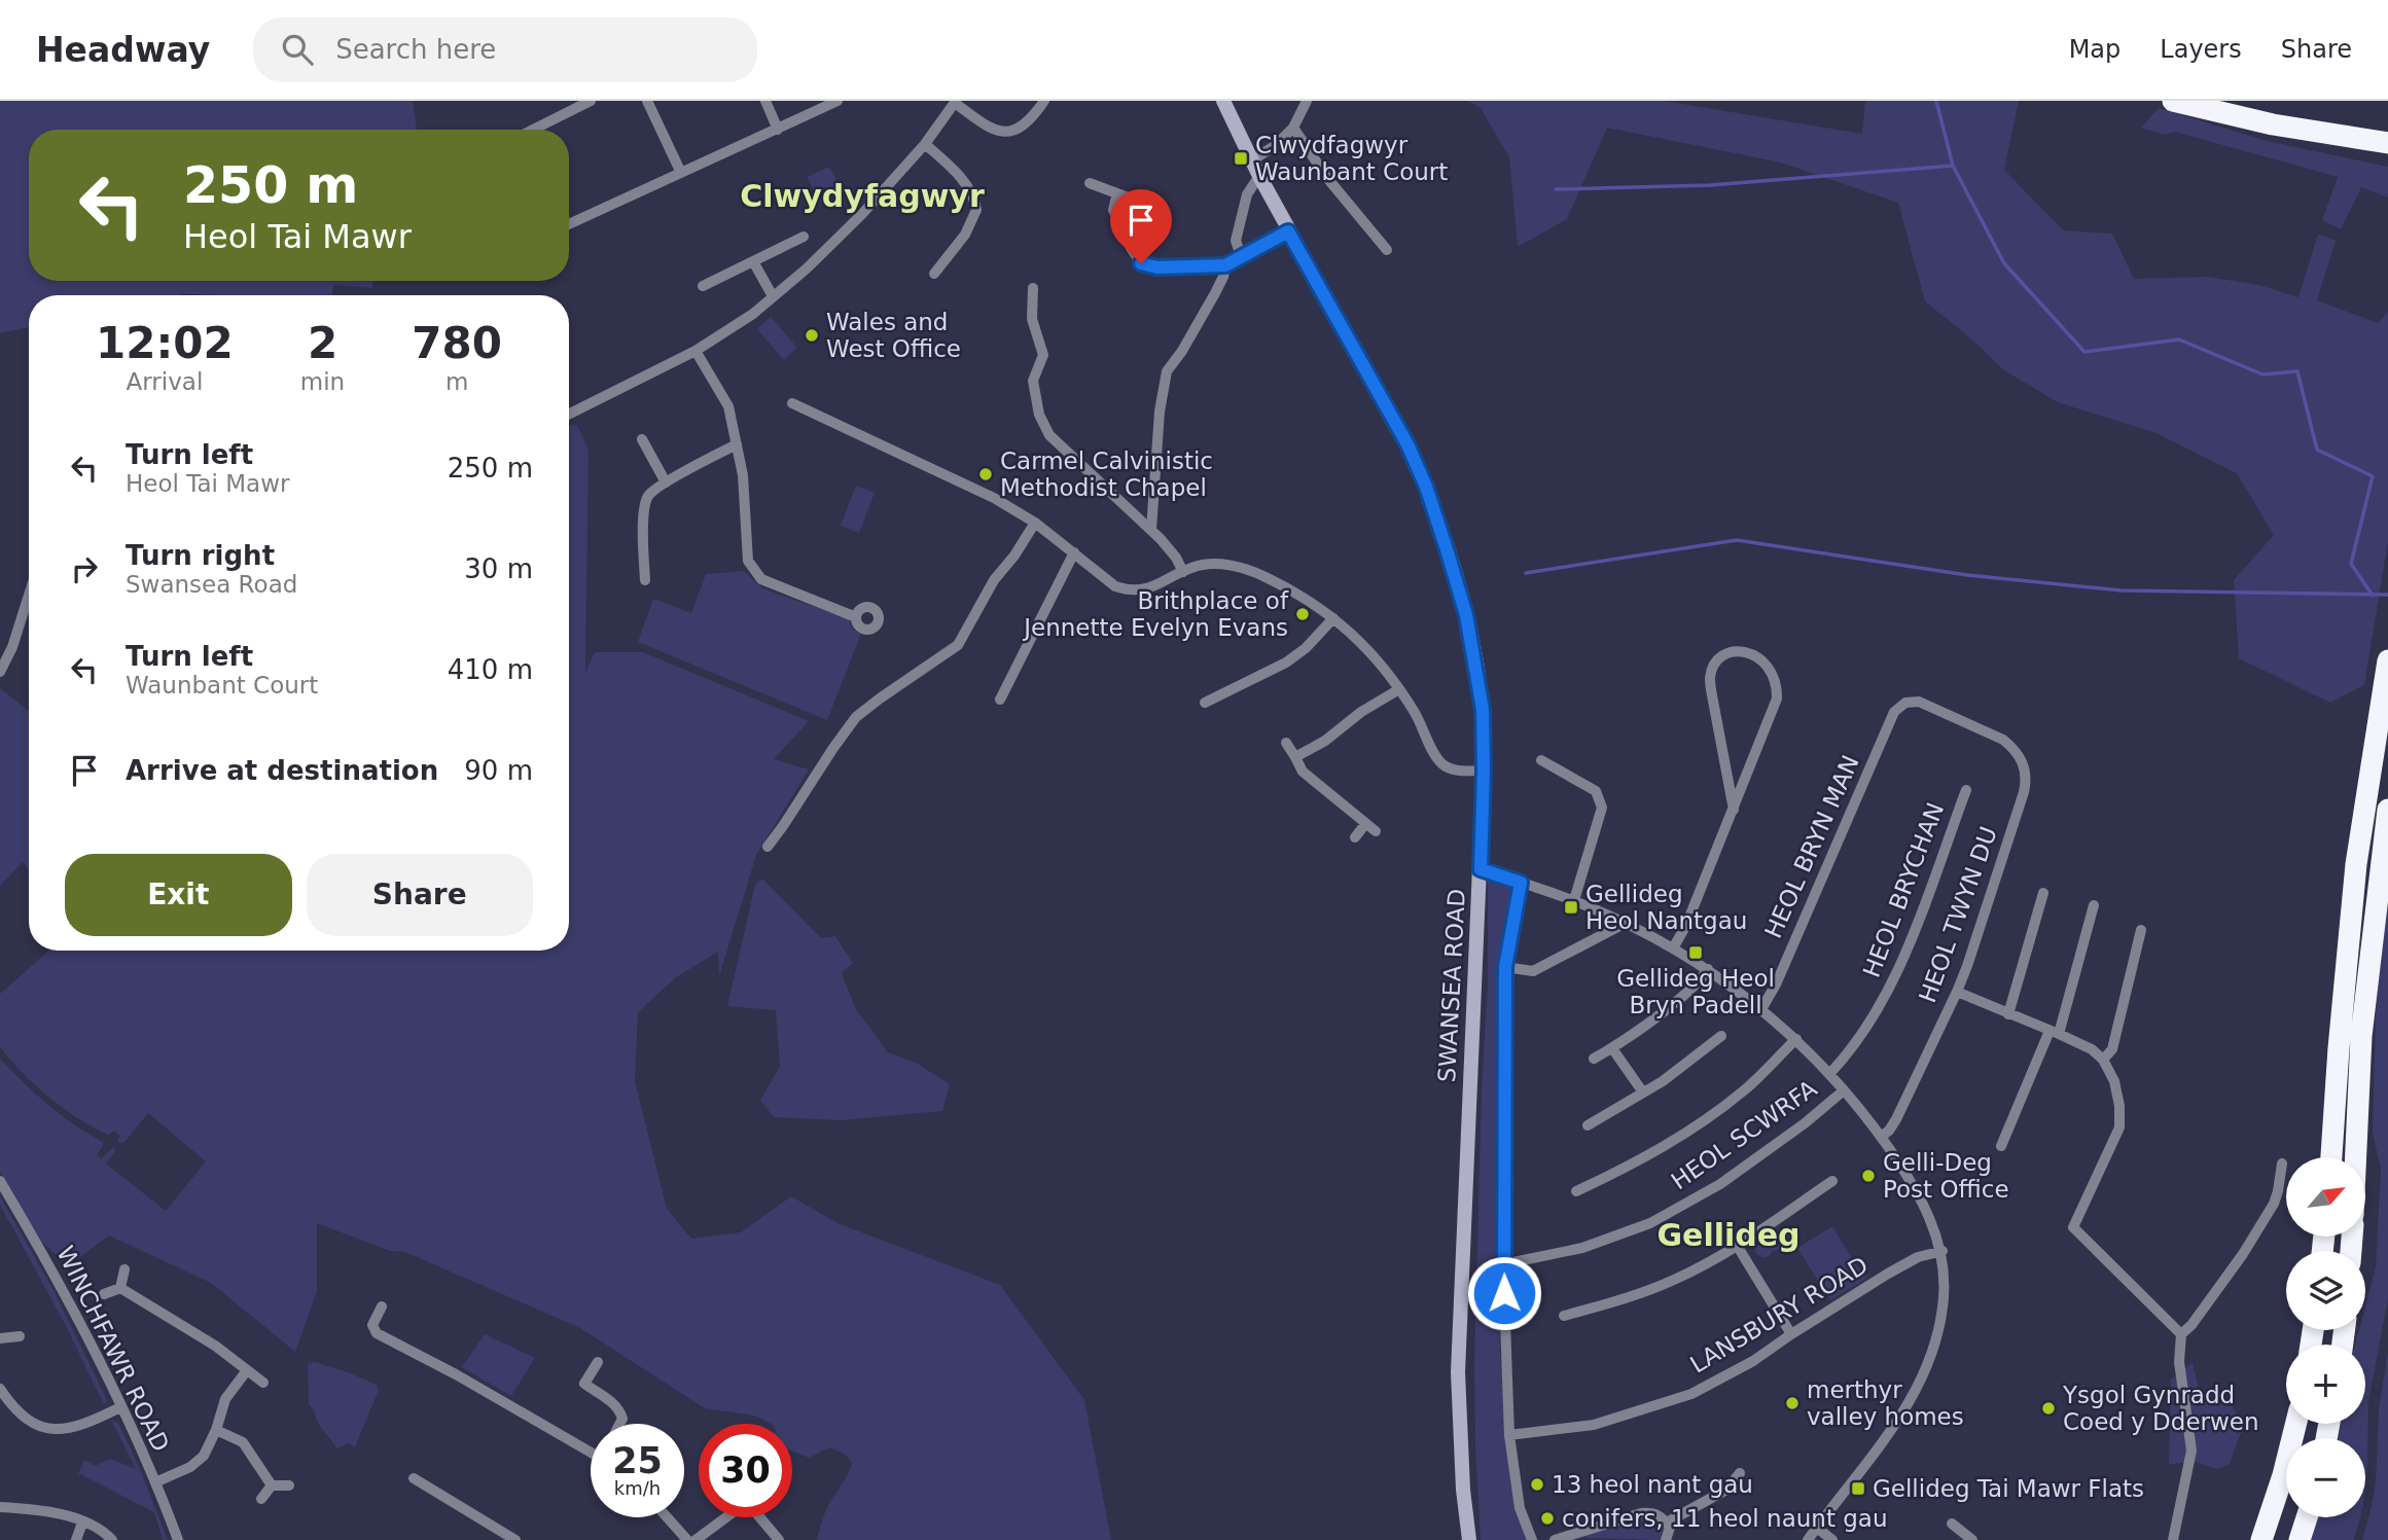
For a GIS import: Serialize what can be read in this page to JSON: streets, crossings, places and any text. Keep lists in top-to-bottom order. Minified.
{"streets":{"street":["HEOL BRYN MAN","HEOL BRYCHAN","HEOL TWYN DU","SWANSEA ROAD","HEOL SCWRFA","LANSBURY ROAD","WINCHFAWR ROAD"]},"crossings":[["HEOL BRYN MAN","HEOL TWYN DU"]],"districts":["Clwydyfagwyr","Gellideg"],"places":{"transit":["Clwydfagwyr Waunbant Court","Gellideg Heol Nantgau","Gellideg Heol Bryn Padell","Gellideg Tai Mawr Flats"],"other":["Wales and West Office","Carmel Calvinistic Methodist Chapel","Brithplace of Jennette Evelyn Evans","Gelli-Deg Post Office","merthyr valley homes","Ysgol Gynradd Coed y Dderwen","13 heol nant gau","conifers, 11 heol naunt gau"]},"north":"top right","page":{"header":"Headway","search":"Search here","nav":["Map","Layers","Share"],"turn":["250 m","Heol Tai Mawr"],"eta":["12:02","Arrival","2","min","780","m"],"list":[{"name":"Turn left","note":"Heol Tai Mawr","value":"250 m"},{"name":"Turn right","note":"Swansea Road","value":"30 m"},{"name":"Turn left","note":"Waunbant Court","value":"410 m"},{"name":"Arrive at destination","value":"90 m"}],"buttons":["Exit","Share"],"map_buttons":["+","−"],"speed":"25 km/h","limit":"30"}}
